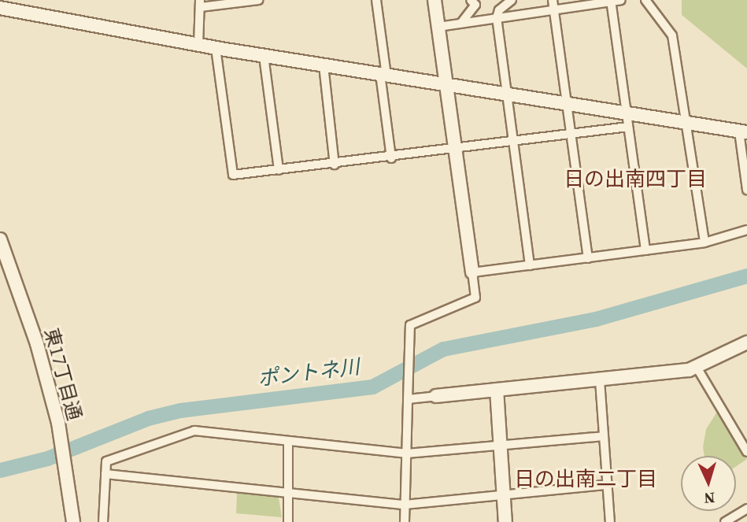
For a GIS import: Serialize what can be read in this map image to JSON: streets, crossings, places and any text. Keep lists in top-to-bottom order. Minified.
{"streets":{"street":["東17丁目通"]},"districts":["日の出南四丁目","日の出南二丁目"],"water":["ポントネ川"],"north":"bottom"}
